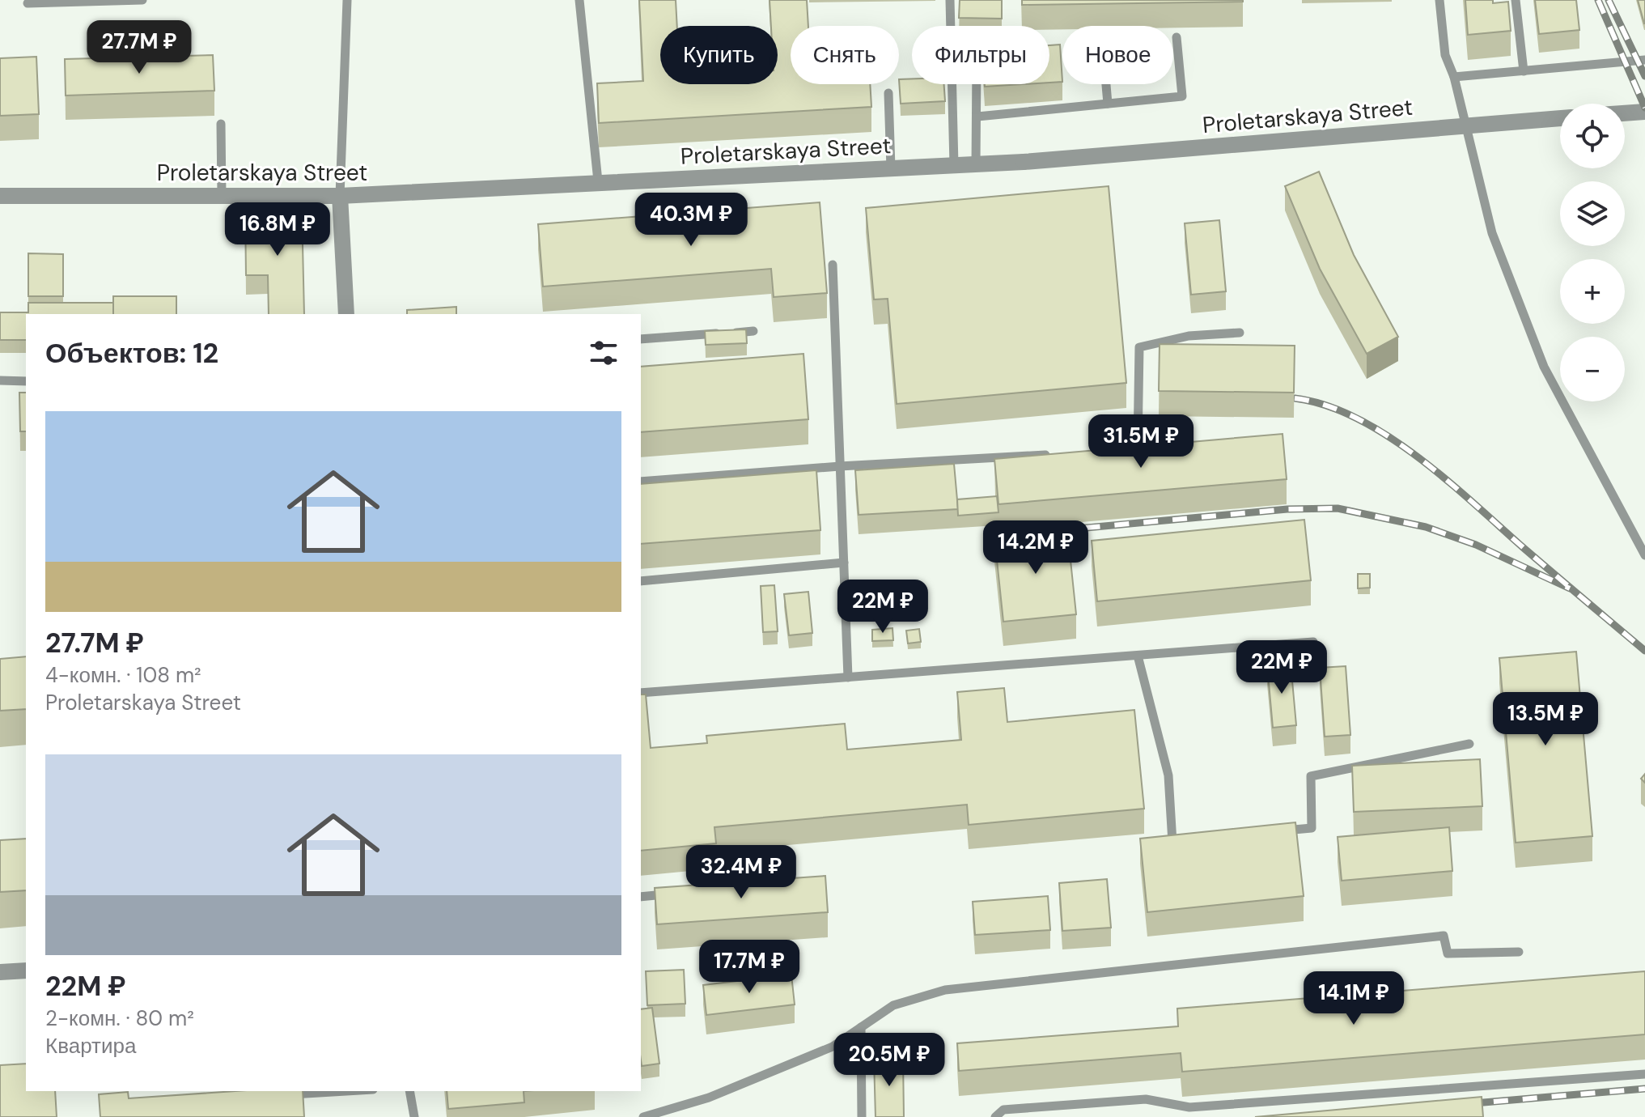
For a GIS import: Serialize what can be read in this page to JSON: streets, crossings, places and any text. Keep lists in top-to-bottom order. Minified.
{"streets":{"street":["Proletarskaya Street"]},"page":{"price":["27.7M ₽","40.3M ₽","16.8M ₽","31.5M ₽","14.2M ₽","22M ₽","22M ₽","13.5M ₽","32.4M ₽","17.7M ₽","14.1M ₽","20.5M ₽"],"chip":["Купить","Снять","Фильтры","Новое"],"map_buttons":["+","−"],"heading":"Объектов: 12","list":[{"name":"27.7M ₽","note":"4-комн. · 108 m² · Proletarskaya Street"},{"name":"22M ₽","note":"2-комн. · 80 m² · Квартира"}]}}
